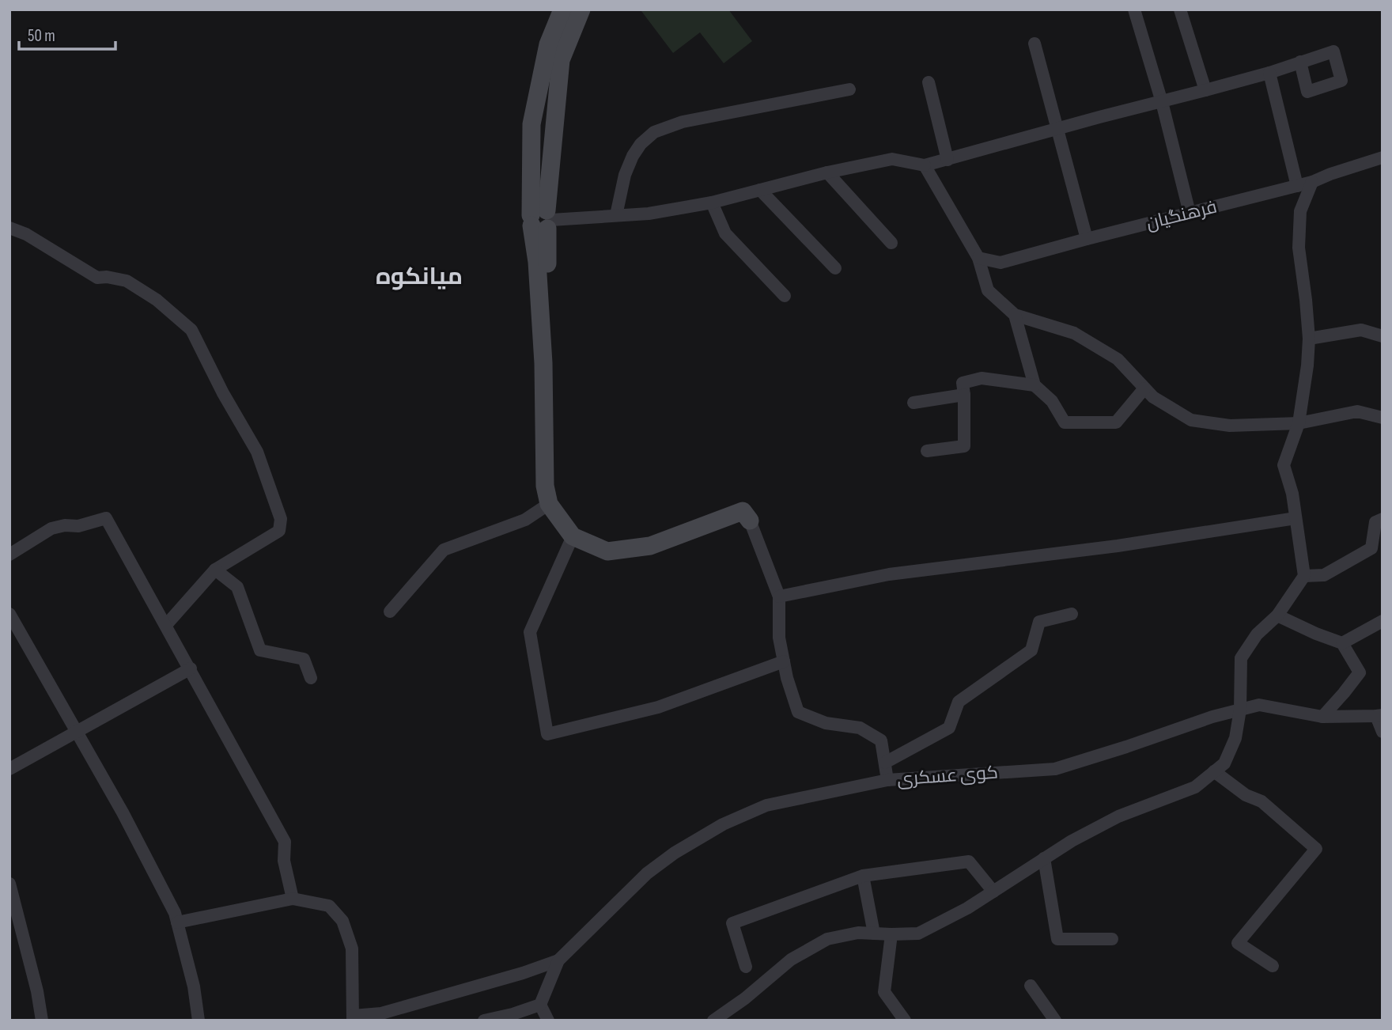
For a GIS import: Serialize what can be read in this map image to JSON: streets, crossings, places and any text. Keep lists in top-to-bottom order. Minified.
{"streets":{"street":["فرهنگیان","کوی عسکری"]},"districts":["میانکوه"],"scale_bar":"50 m"}
